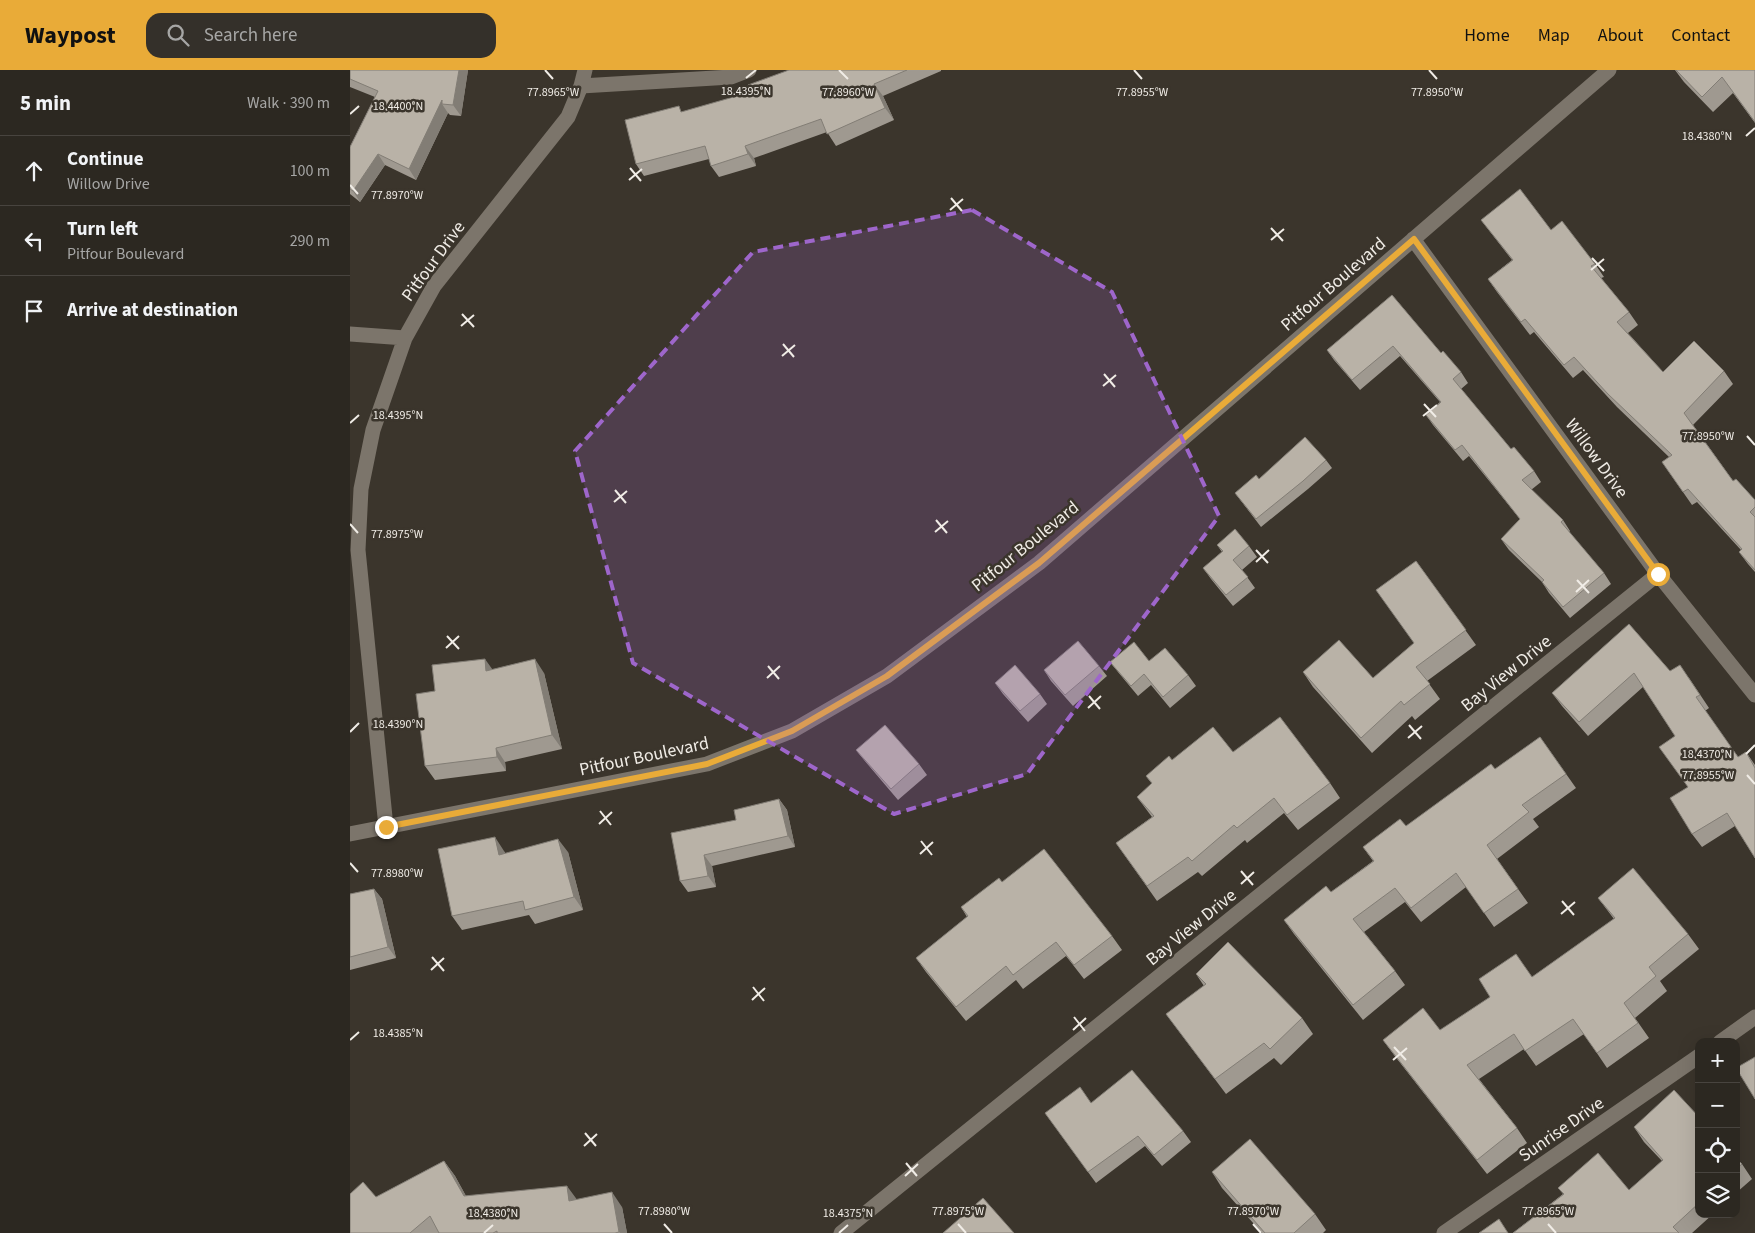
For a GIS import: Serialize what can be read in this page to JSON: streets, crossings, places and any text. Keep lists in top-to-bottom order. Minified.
{"streets":{"street":["Pitfour Drive","Pitfour Boulevard","Willow Drive","Bay View Drive","Sunrise Drive"]},"crossings":[["Pitfour Drive","Pitfour Boulevard"],["Pitfour Boulevard","Willow Drive"],["Willow Drive","Bay View Drive"]],"page":{"header":"Waypost","search":"Search here","nav":["Home","Map","About","Contact"],"heading":["5 min","Walk · 390 m"],"list":[["Continue","Willow Drive","100 m"],["Turn left","Pitfour Boulevard","290 m"],"Arrive at destination"],"map_buttons":["+","−"]},"coordinates":["18.4395°N","77.8965°W","77.8960°W","77.8955°W","77.8950°W","18.4400°N","18.4380°N","77.8970°W","77.8975°W","18.4390°N","18.4370°N","77.8980°W","18.4385°N","18.4375°N"]}
